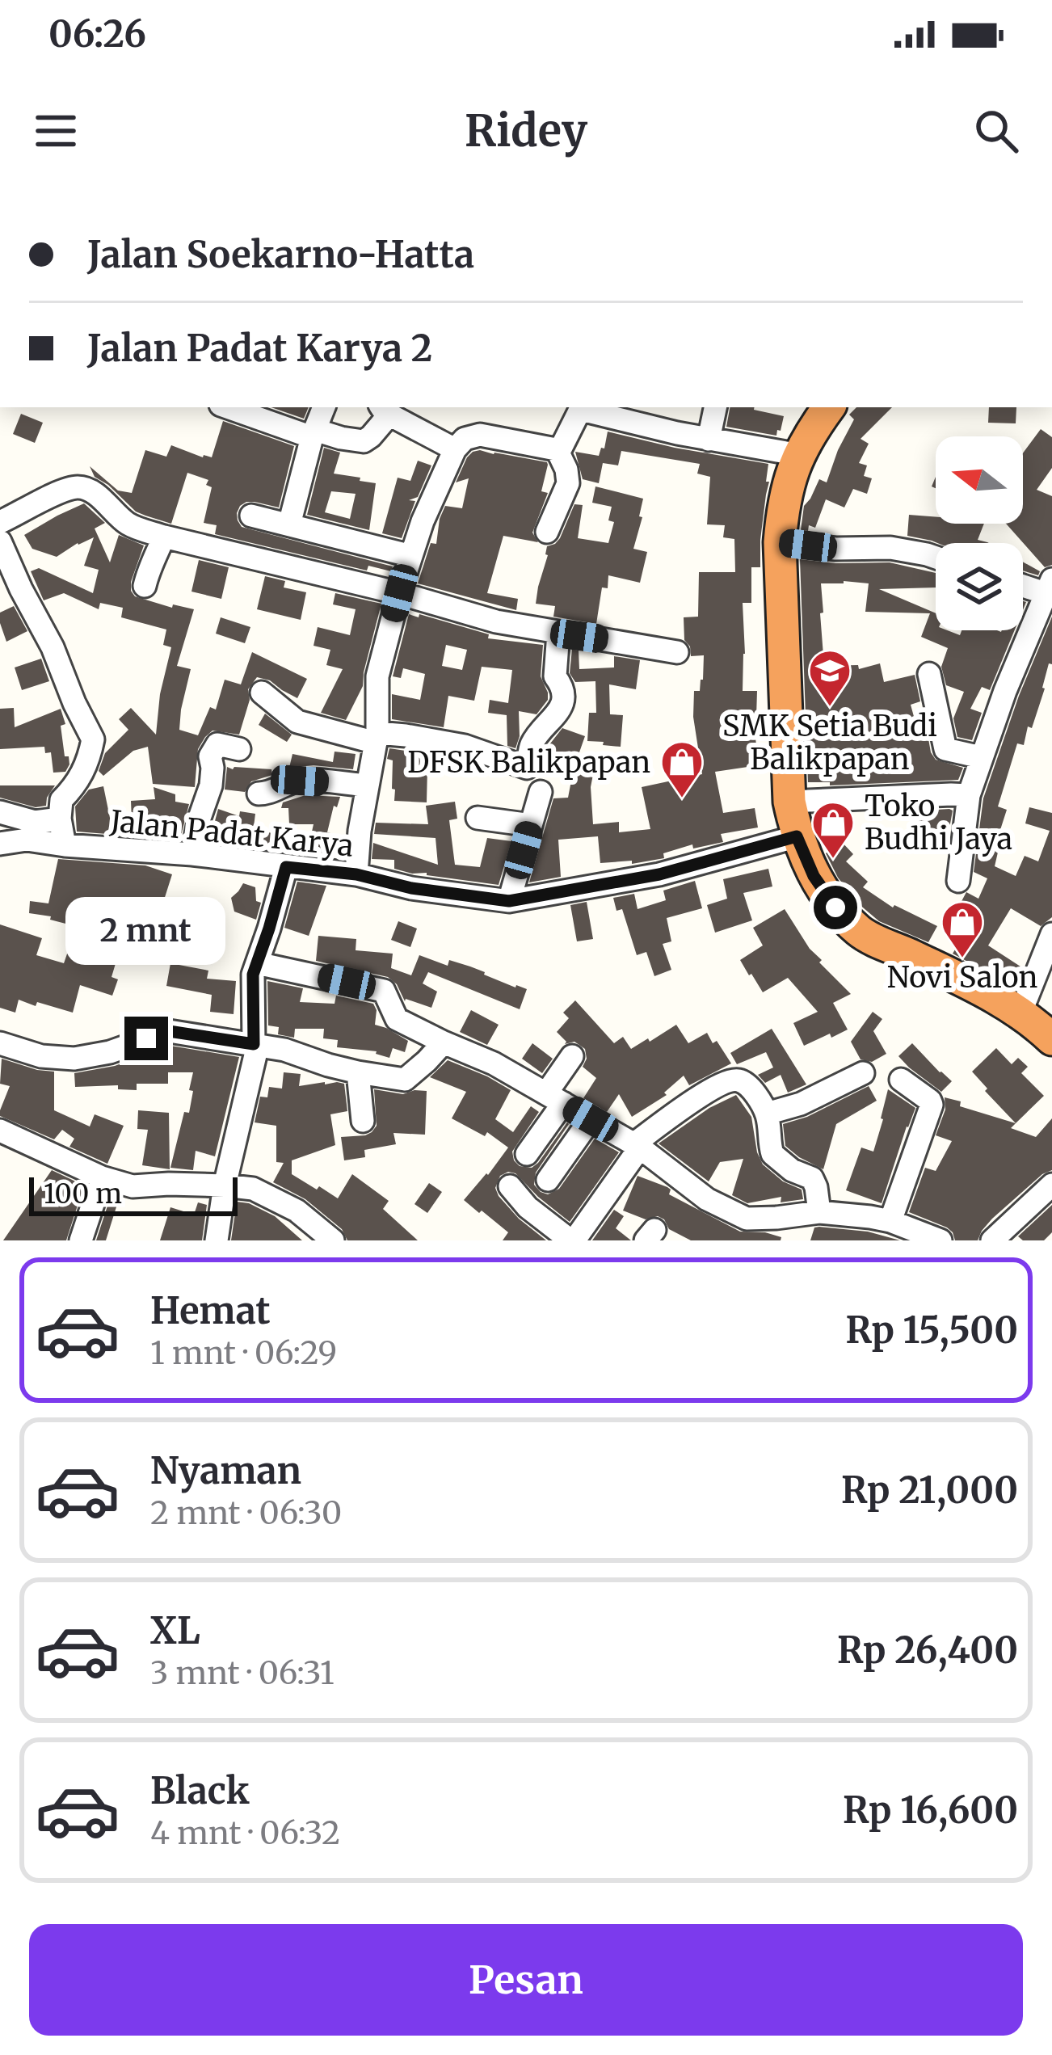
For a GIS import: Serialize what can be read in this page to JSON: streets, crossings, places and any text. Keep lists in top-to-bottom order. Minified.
{"streets":{"street":["Jalan Padat Karya"]},"places":{"school or university":["SMK Setia Budi Balikpapan"],"shop":["DFSK Balikpapan","Toko Budhi Jaya","Novi Salon"]},"scale_bar":"100 m","north":"left","page":{"status":"06:26","header":"Ridey","banner":["Jalan Soekarno-Hatta","Jalan Padat Karya 2"],"bubble":"2 mnt","scale":"100 m","list":[{"name":"Hemat","note":"1 mnt · 06:29","value":"Rp 15,500"},{"name":"Nyaman","note":"2 mnt · 06:30","value":"Rp 21,000"},{"name":"XL","note":"3 mnt · 06:31","value":"Rp 26,400"},{"name":"Black","note":"4 mnt · 06:32","value":"Rp 16,600"}],"buttons":"Pesan"}}
